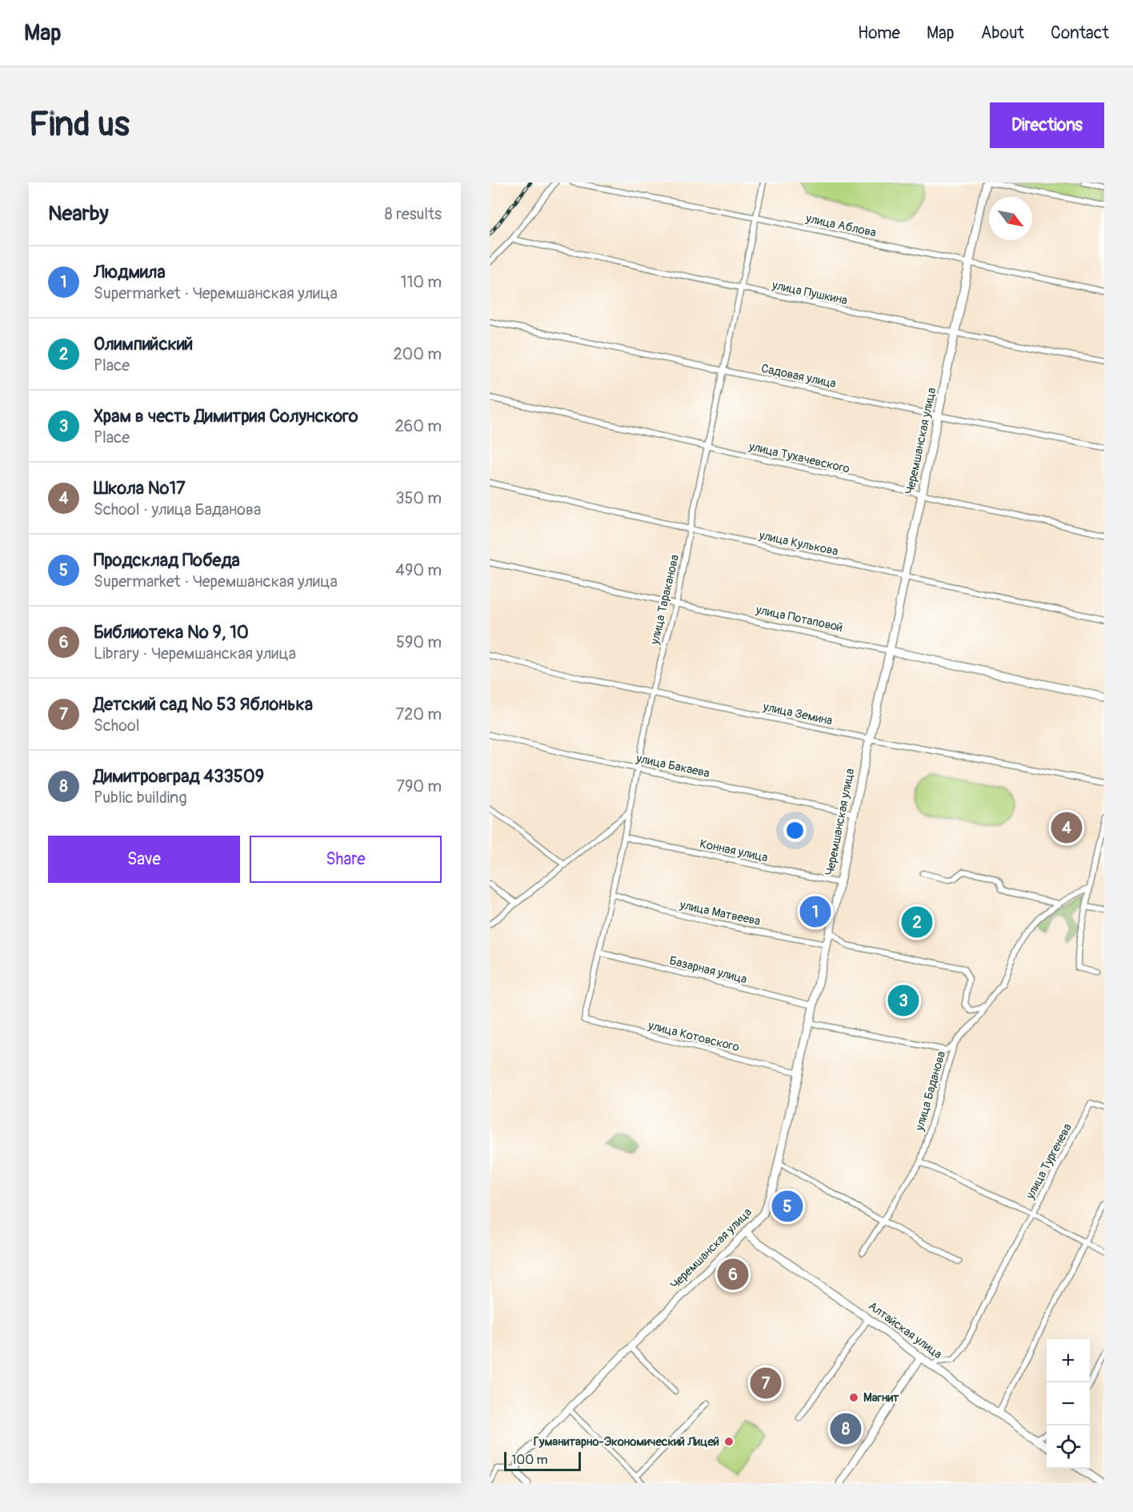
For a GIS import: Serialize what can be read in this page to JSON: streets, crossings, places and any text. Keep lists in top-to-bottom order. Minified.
{"streets":{"main road":["Черемшанская улица","улица Потаповой","Алтайская улица"],"street":["улица Аблова","улица Пушкина","Садовая улица","улица Тухачевского","улица Кулькова","улица Тараканова","улица Земина","улица Бакаева","Конная улица","улица Матвеева","Базарная улица","улица Котовского","улица Баданова","улица Тургенева"]},"crossings":[["улица Аблова","Черемшанская улица"],["улица Аблова","улица Тараканова"],["улица Пушкина","Черемшанская улица"],["улица Пушкина","улица Тараканова"],["Садовая улица","Черемшанская улица"],["Садовая улица","улица Тараканова"],["Черемшанская улица","улица Тухачевского"],["Черемшанская улица","улица Кулькова"],["Черемшанская улица","улица Потаповой"],["Черемшанская улица","улица Земина"],["Черемшанская улица","улица Бакаева"],["Черемшанская улица","Конная улица"],["Черемшанская улица","улица Матвеева"],["Черемшанская улица","Базарная улица"],["Черемшанская улица","улица Котовского"],["Черемшанская улица","Алтайская улица"],["улица Тухачевского","улица Тараканова"],["улица Кулькова","улица Тараканова"],["улица Тараканова","улица Потаповой"],["улица Тараканова","улица Земина"],["улица Тараканова","улица Бакаева"],["улица Тараканова","Конная улица"],["улица Тараканова","улица Матвеева"],["улица Тараканова","Базарная улица"],["улица Тараканова","улица Котовского"]],"places":["Магнит","Гуманитарно-Экономический Лицей"],"scale_bar":"100 m","north":"bottom right","page":{"header":"Map","nav":["Home","Map","About","Contact"],"buttons":["Directions",["Save","Share"]],"title":"Find us","heading":["Nearby","8 results"],"list":[{"mark":"1","name":"Людмила","note":"Supermarket · Черемшанская улица","value":"110 m"},{"mark":"2","name":"Олимпийский","note":"Place","value":"200 m"},{"mark":"3","name":"Храм в честь Димитрия Солунского","note":"Place","value":"260 m"},{"mark":"4","name":"Школа №17","note":"School · улица Баданова","value":"350 m"},{"mark":"5","name":"Продсклад Победа","note":"Supermarket · Черемшанская улица","value":"490 m"},{"mark":"6","name":"Библиотека № 9, 10","note":"Library · Черемшанская улица","value":"590 m"},{"mark":"7","name":"Детский сад № 53 Яблонька","note":"School","value":"720 m"},{"mark":"8","name":"Димитровград 433509","note":"Public building","value":"790 m"}],"pins":["4","1","2","3","5","6","7","8"],"map_buttons":["+","−"],"scale":"100 m"}}
